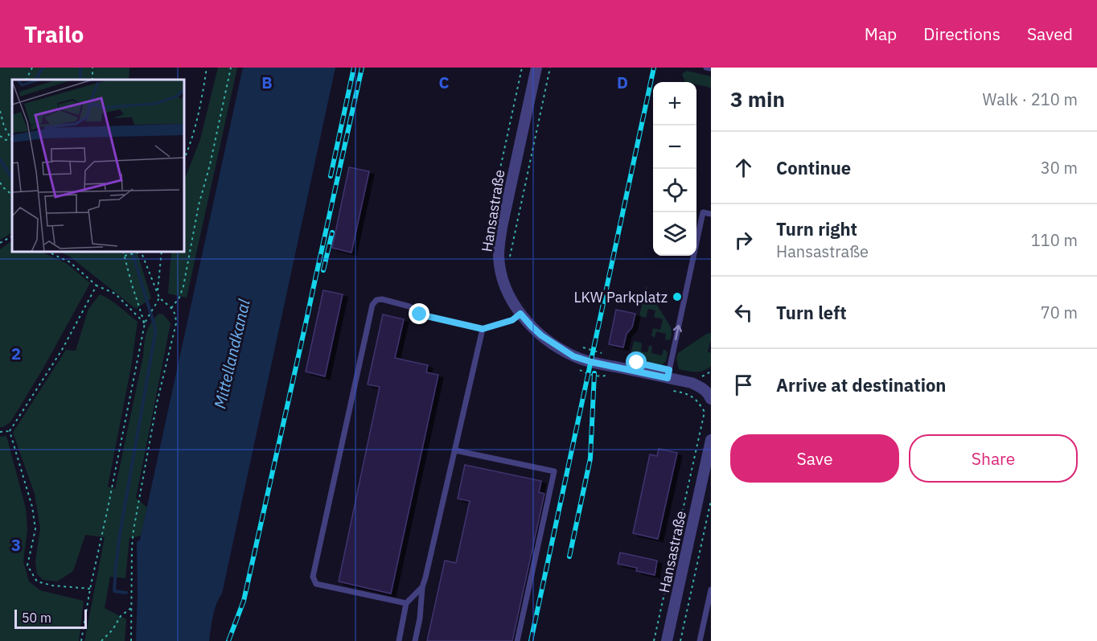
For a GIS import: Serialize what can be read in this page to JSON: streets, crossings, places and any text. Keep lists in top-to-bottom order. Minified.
{"streets":{"street":["Hansastraße"]},"water":["Mittellandkanal"],"places":["LKW Parkplatz"],"scale_bar":"50 m","page":{"header":"Trailo","nav":["Map","Directions","Saved"],"heading":["3 min","Walk · 210 m"],"map_buttons":["+","−"],"list":[["Continue","30 m"],["Turn right","Hansastraße","110 m"],["Turn left","70 m"],"Arrive at destination"],"buttons":["Save","Share"],"scale":"50 m"},"grid":{"columns":["B","C","D"],"rows":["2","3"]}}
